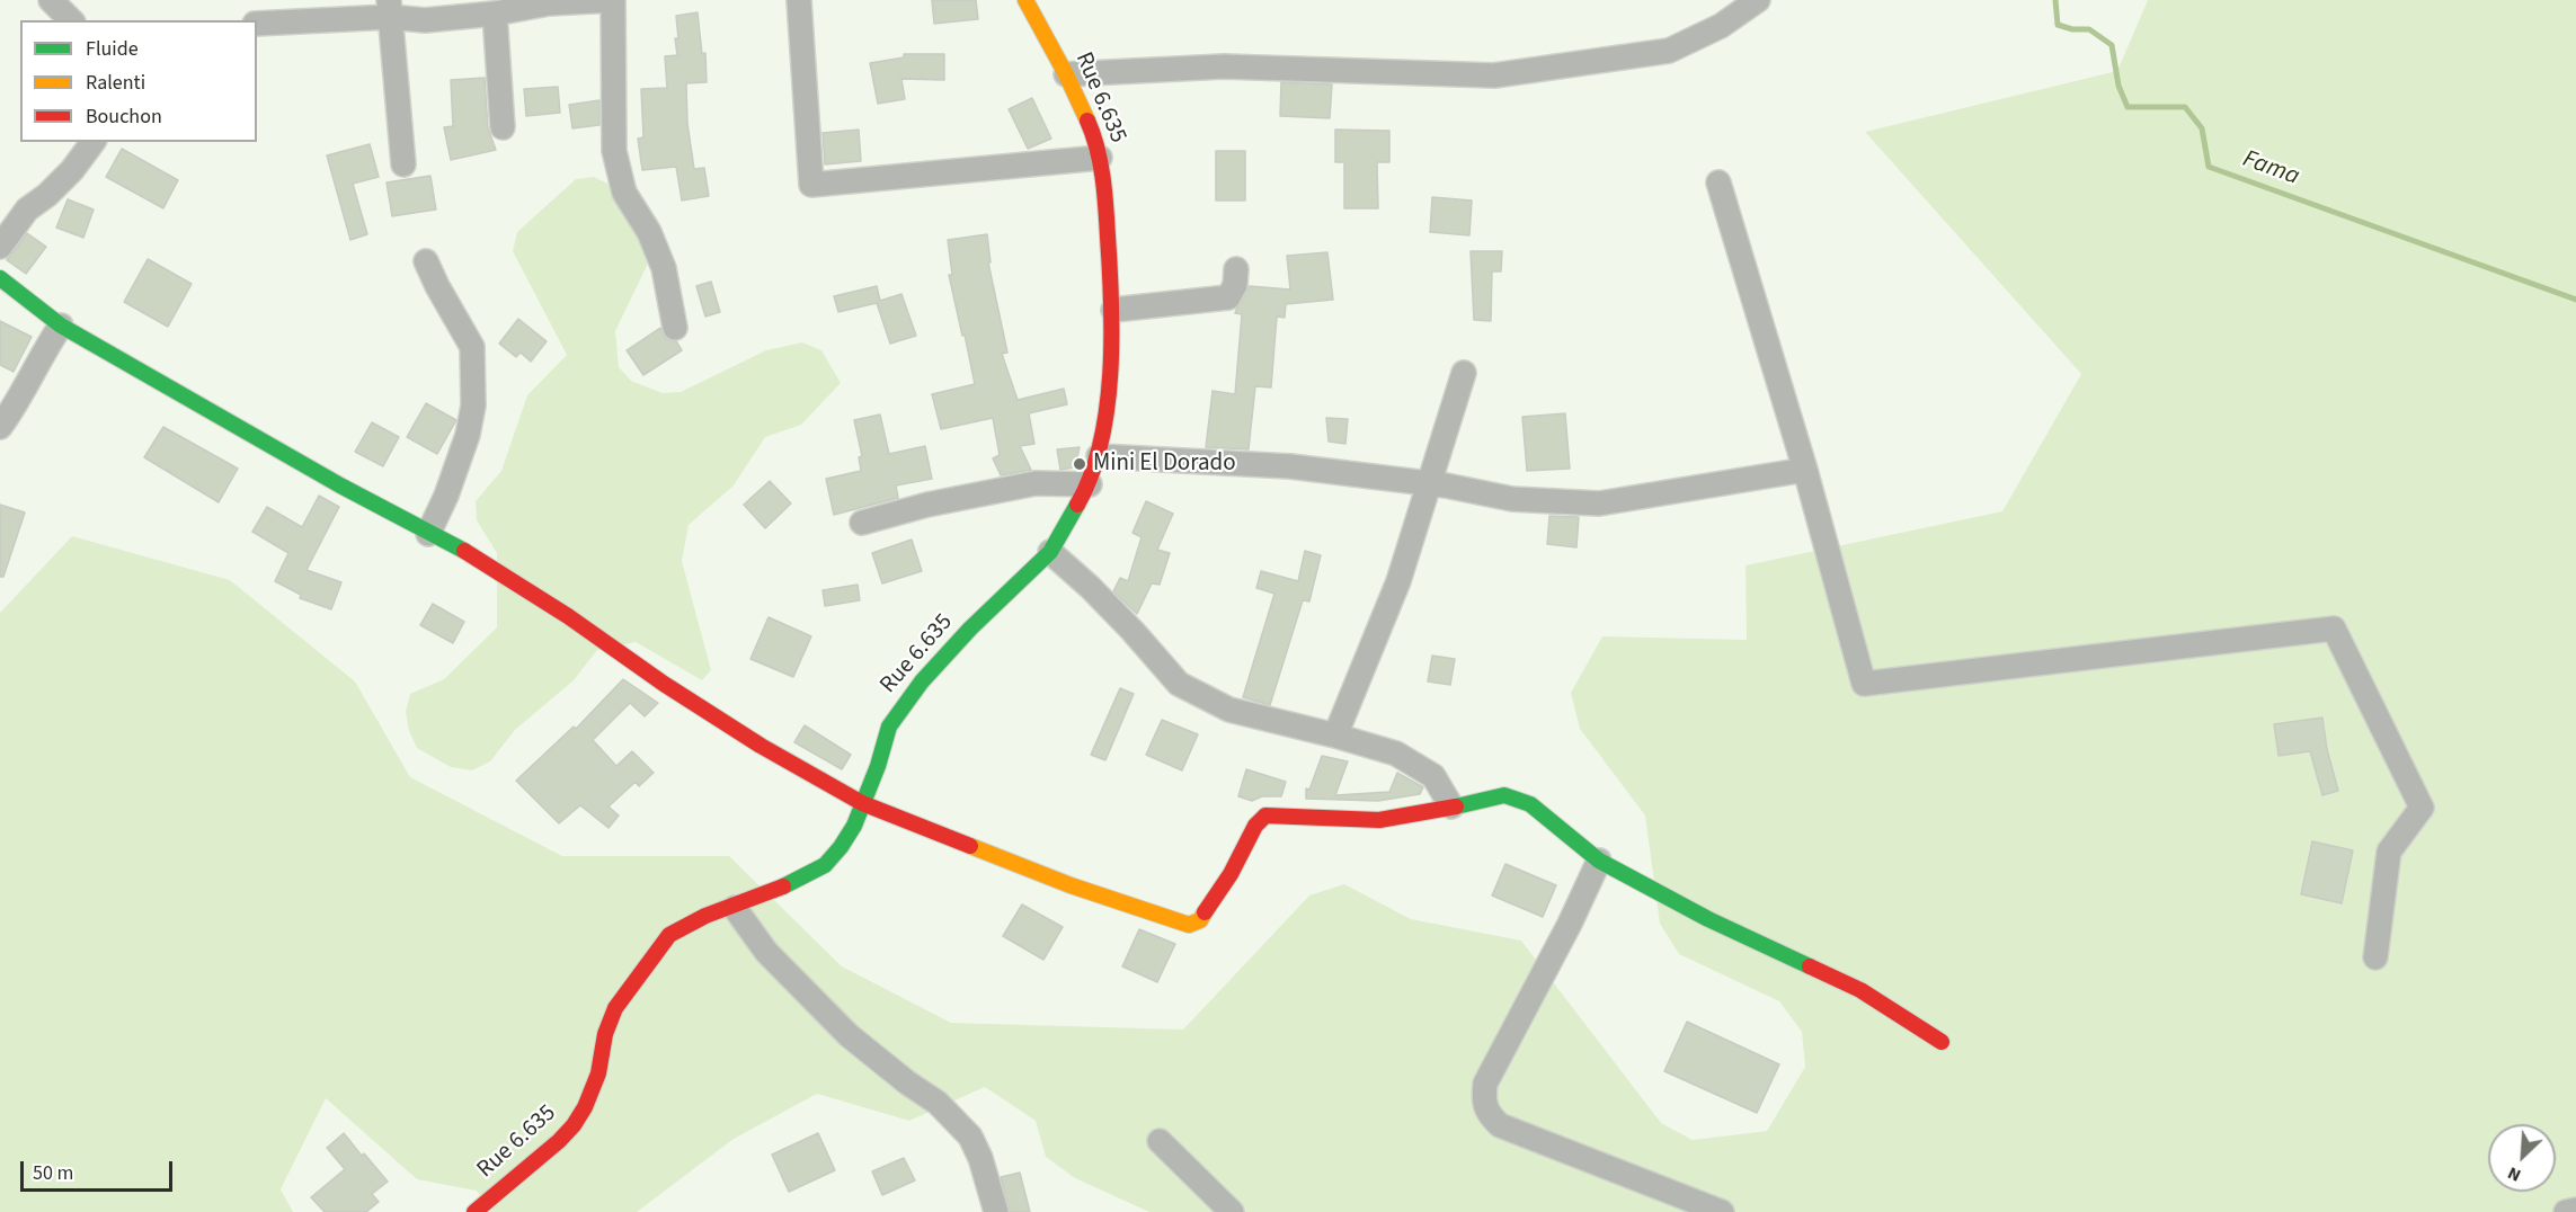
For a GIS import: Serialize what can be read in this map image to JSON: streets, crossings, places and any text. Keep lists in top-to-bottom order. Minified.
{"streets":{"street":["Rue 6.635"]},"water":["Fama"],"places":["Mini El Dorado"],"legend":["Fluide","Ralenti","Bouchon"],"scale_bar":"50 m","north":"bottom left"}
